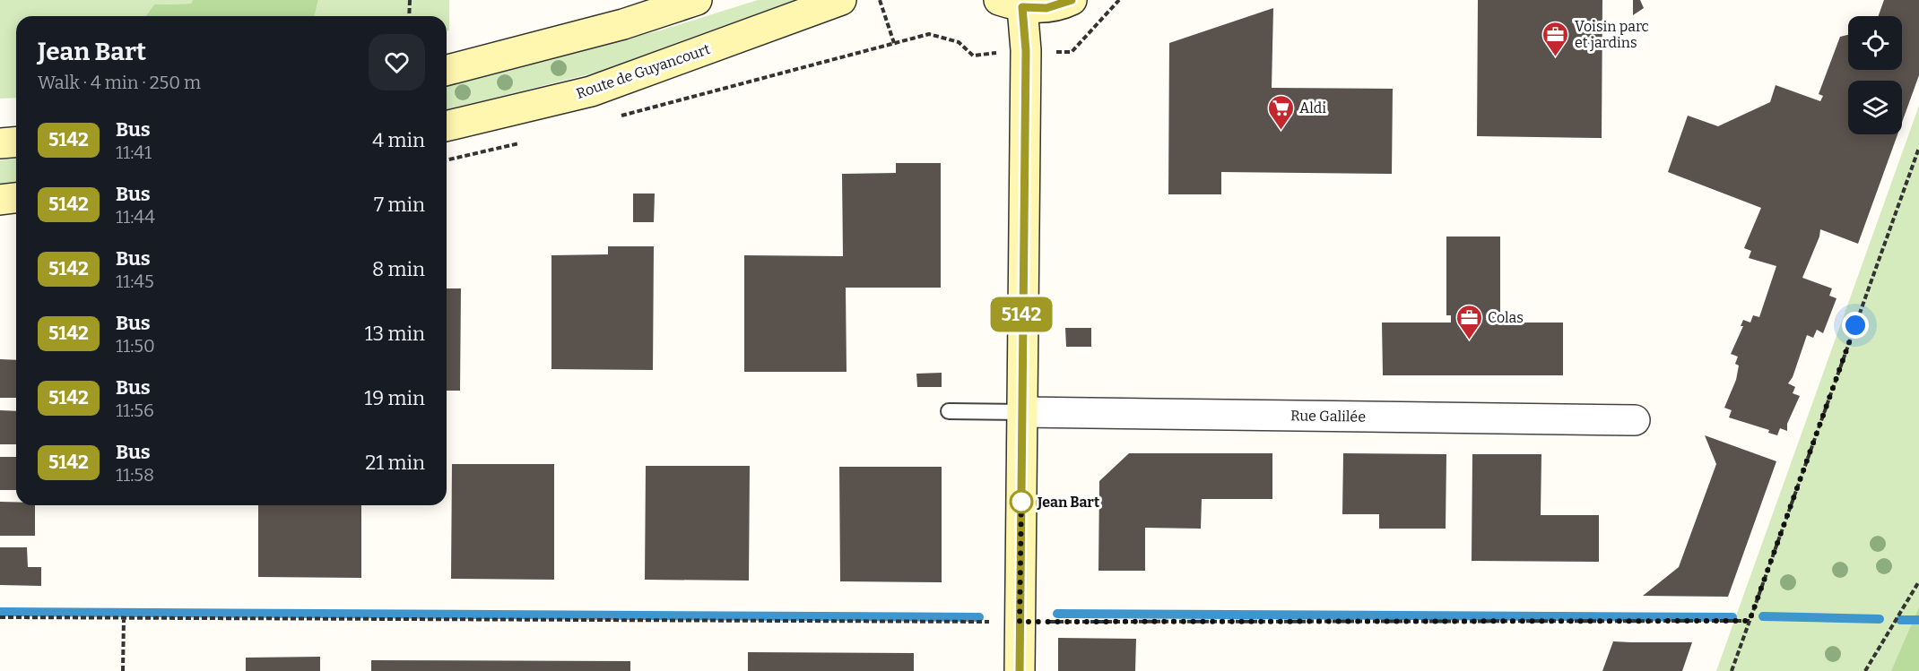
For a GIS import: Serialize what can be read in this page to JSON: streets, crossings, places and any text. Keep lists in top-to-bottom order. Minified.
{"streets":{"main road":["Route de Guyancourt"],"street":["Rue Galilée"]},"places":{"office":["Voisin parc et jardins","Colas"],"supermarket":["Aldi"],"other":["Jean Bart"]},"lines":["bus line 5142"],"page":{"on_map":"5142","heading":["Jean Bart","Walk · 4 min · 250 m"],"list":[{"mark":"5142","name":"Bus","note":"11:41","value":"4 min"},{"mark":"5142","name":"Bus","note":"11:44","value":"7 min"},{"mark":"5142","name":"Bus","note":"11:45","value":"8 min"},{"mark":"5142","name":"Bus","note":"11:50","value":"13 min"},{"mark":"5142","name":"Bus","note":"11:56","value":"19 min"},{"mark":"5142","name":"Bus","note":"11:58","value":"21 min"}]}}
